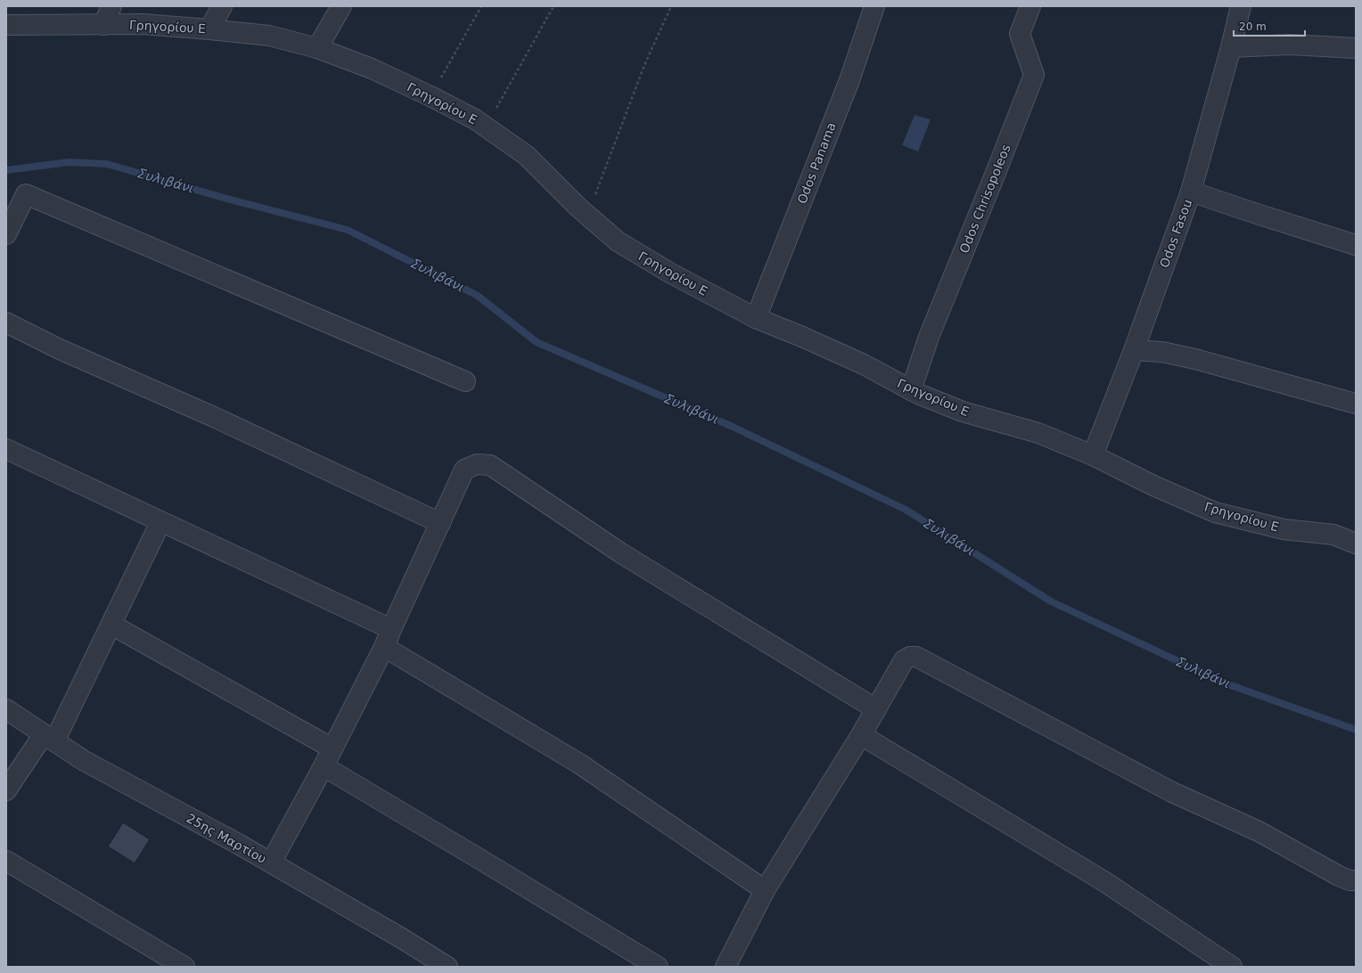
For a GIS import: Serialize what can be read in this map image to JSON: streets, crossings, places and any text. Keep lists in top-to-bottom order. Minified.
{"streets":{"street":["Γρηγορίου Ε","Odos Panama","Odos Chrisopoleos","Odos Fasou","25ης Μαρτίου"]},"crossings":[["Γρηγορίου Ε","Odos Panama"],["Γρηγορίου Ε","Odos Chrisopoleos"],["Γρηγορίου Ε","Odos Fasou"]],"water":["Συλιβάνι"],"scale_bar":"20 m"}
